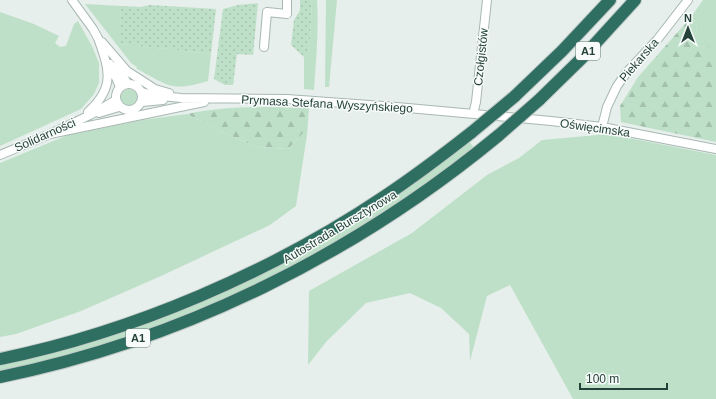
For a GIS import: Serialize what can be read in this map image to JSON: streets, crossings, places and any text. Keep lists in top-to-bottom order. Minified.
{"streets":{"highway":["A1","Autostrada Bursztynowa"],"street":["Czołgistów","Piekarska","Prymasa Stefana Wyszyńskiego","Oświęcimska","Solidarności"]},"crossings":[["Czołgistów","Prymasa Stefana Wyszyńskiego"],["Czołgistów","Oświęcimska"],["Piekarska","Oświęcimska"],["Prymasa Stefana Wyszyńskiego","Oświęcimska"],["Prymasa Stefana Wyszyńskiego","Solidarności"]],"scale_bar":"100 m","north":"top"}
